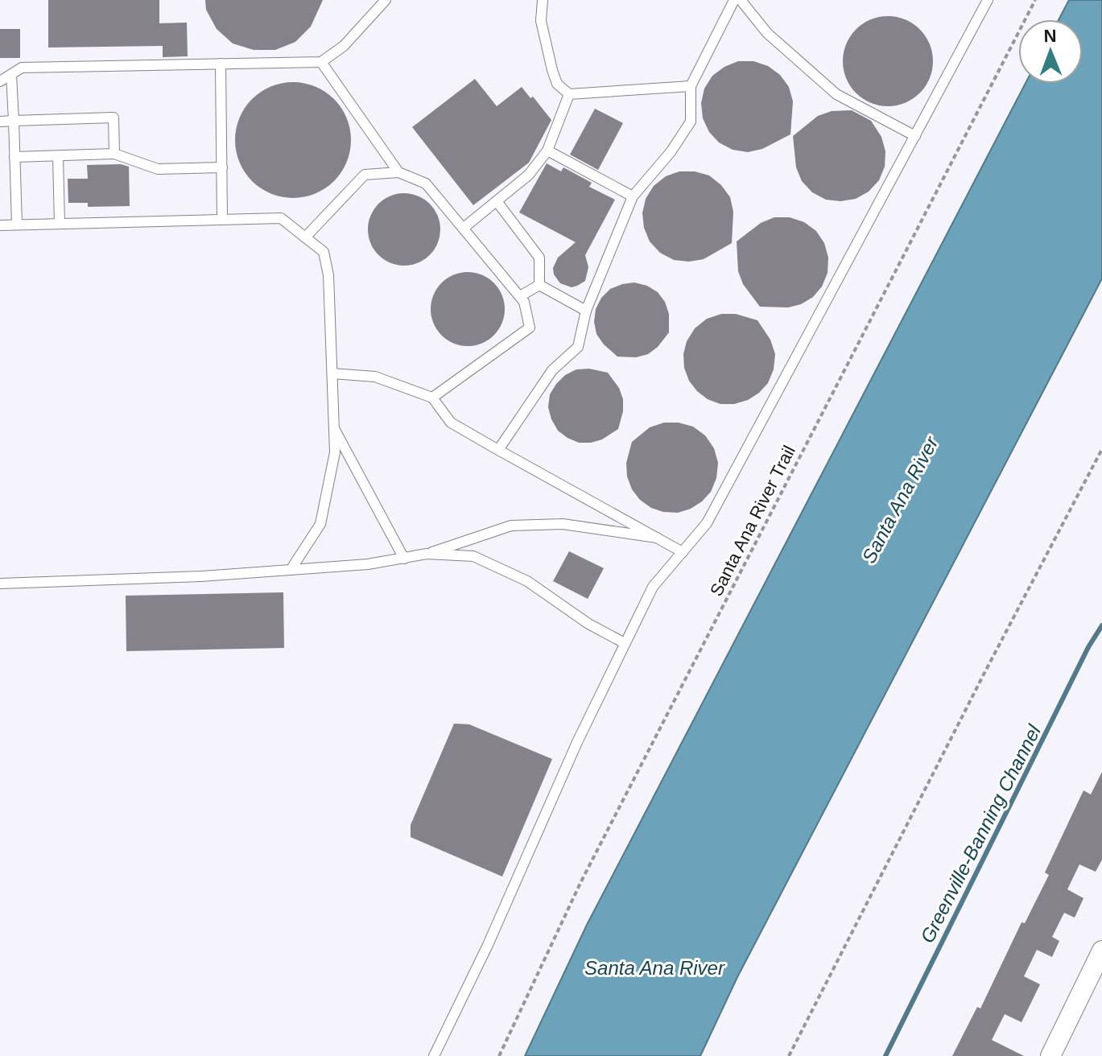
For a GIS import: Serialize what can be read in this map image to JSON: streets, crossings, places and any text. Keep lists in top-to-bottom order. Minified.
{"streets":{"path":["Santa Ana River Trail"]},"water":["Santa Ana River","Greenville-Banning Channel"],"north":"top"}
